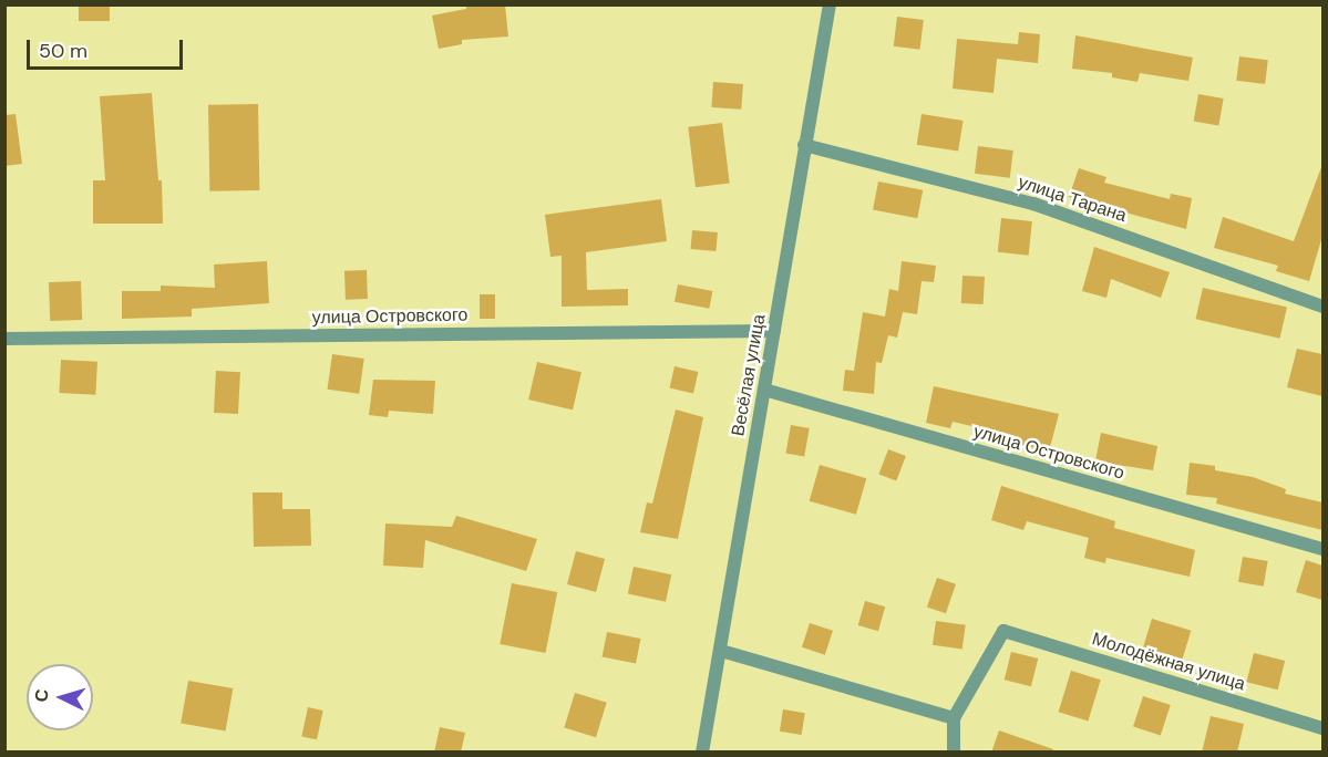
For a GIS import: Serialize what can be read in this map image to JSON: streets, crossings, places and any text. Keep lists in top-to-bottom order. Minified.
{"streets":{"street":["улица Тарана","улица Островского","Весёлая улица","Молодёжная улица"]},"crossings":[["улица Тарана","Весёлая улица"],["улица Островского","Весёлая улица"]],"scale_bar":"50 m","north":"left"}
